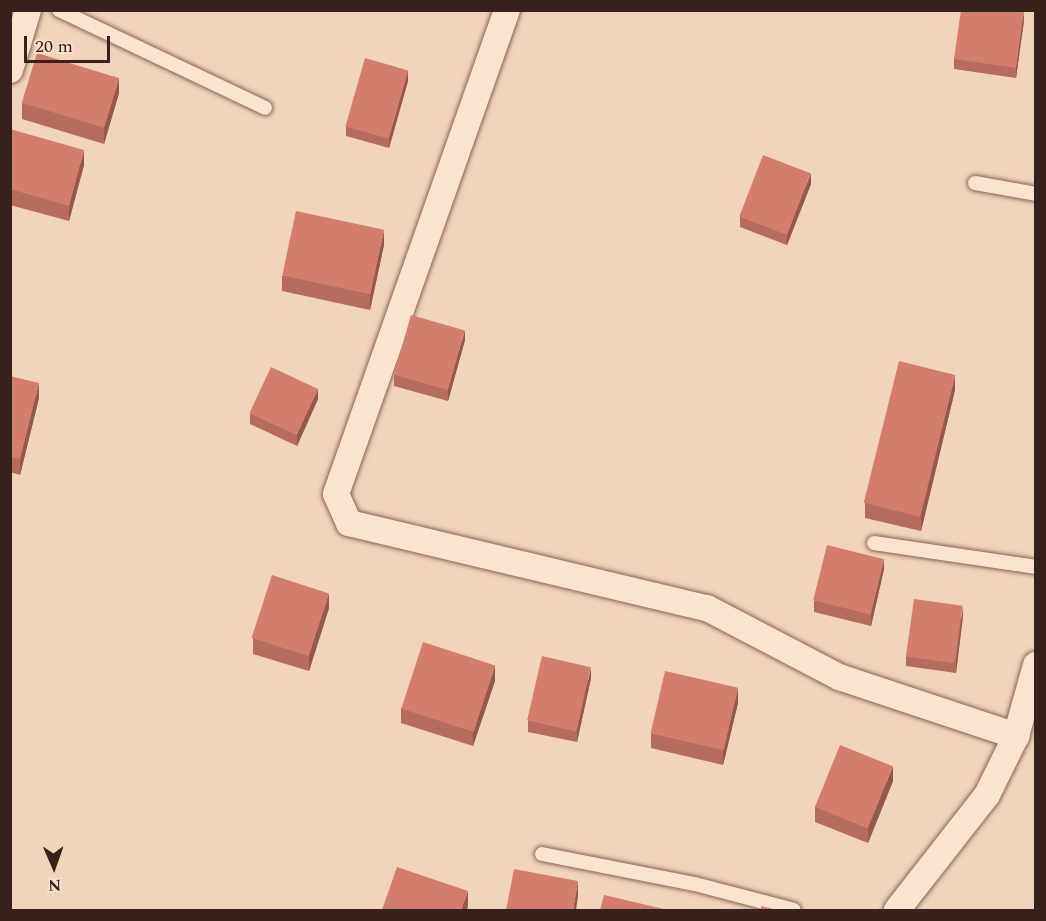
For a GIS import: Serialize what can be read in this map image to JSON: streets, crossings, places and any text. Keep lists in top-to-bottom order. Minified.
{"scale_bar":"20 m","north":"bottom"}
